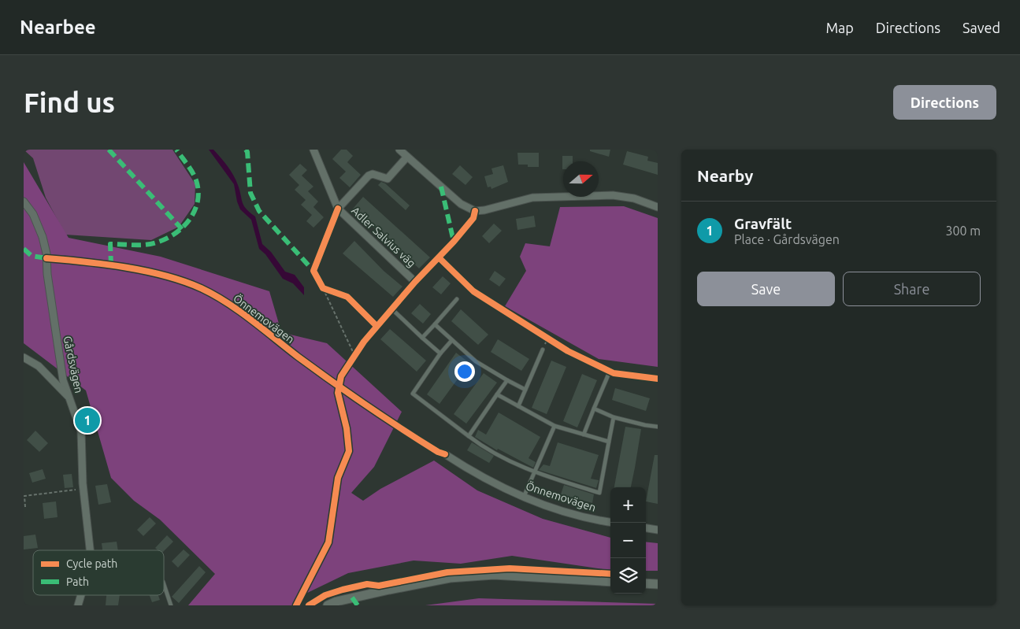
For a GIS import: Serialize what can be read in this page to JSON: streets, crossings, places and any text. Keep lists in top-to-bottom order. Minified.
{"streets":{"street":["Adler Salvius väg","Önnemovägen","Gårdsvägen"]},"legend":["Cycle path","Path"],"north":"right","page":{"header":"Nearbee","nav":["Map","Directions","Saved"],"buttons":["Directions",["Save","Share"]],"title":"Find us","heading":"Nearby","list":[{"mark":"1","name":"Gravfält","note":"Place · Gårdsvägen","value":"300 m"}],"pins":"1","map_buttons":["+","−"]}}
